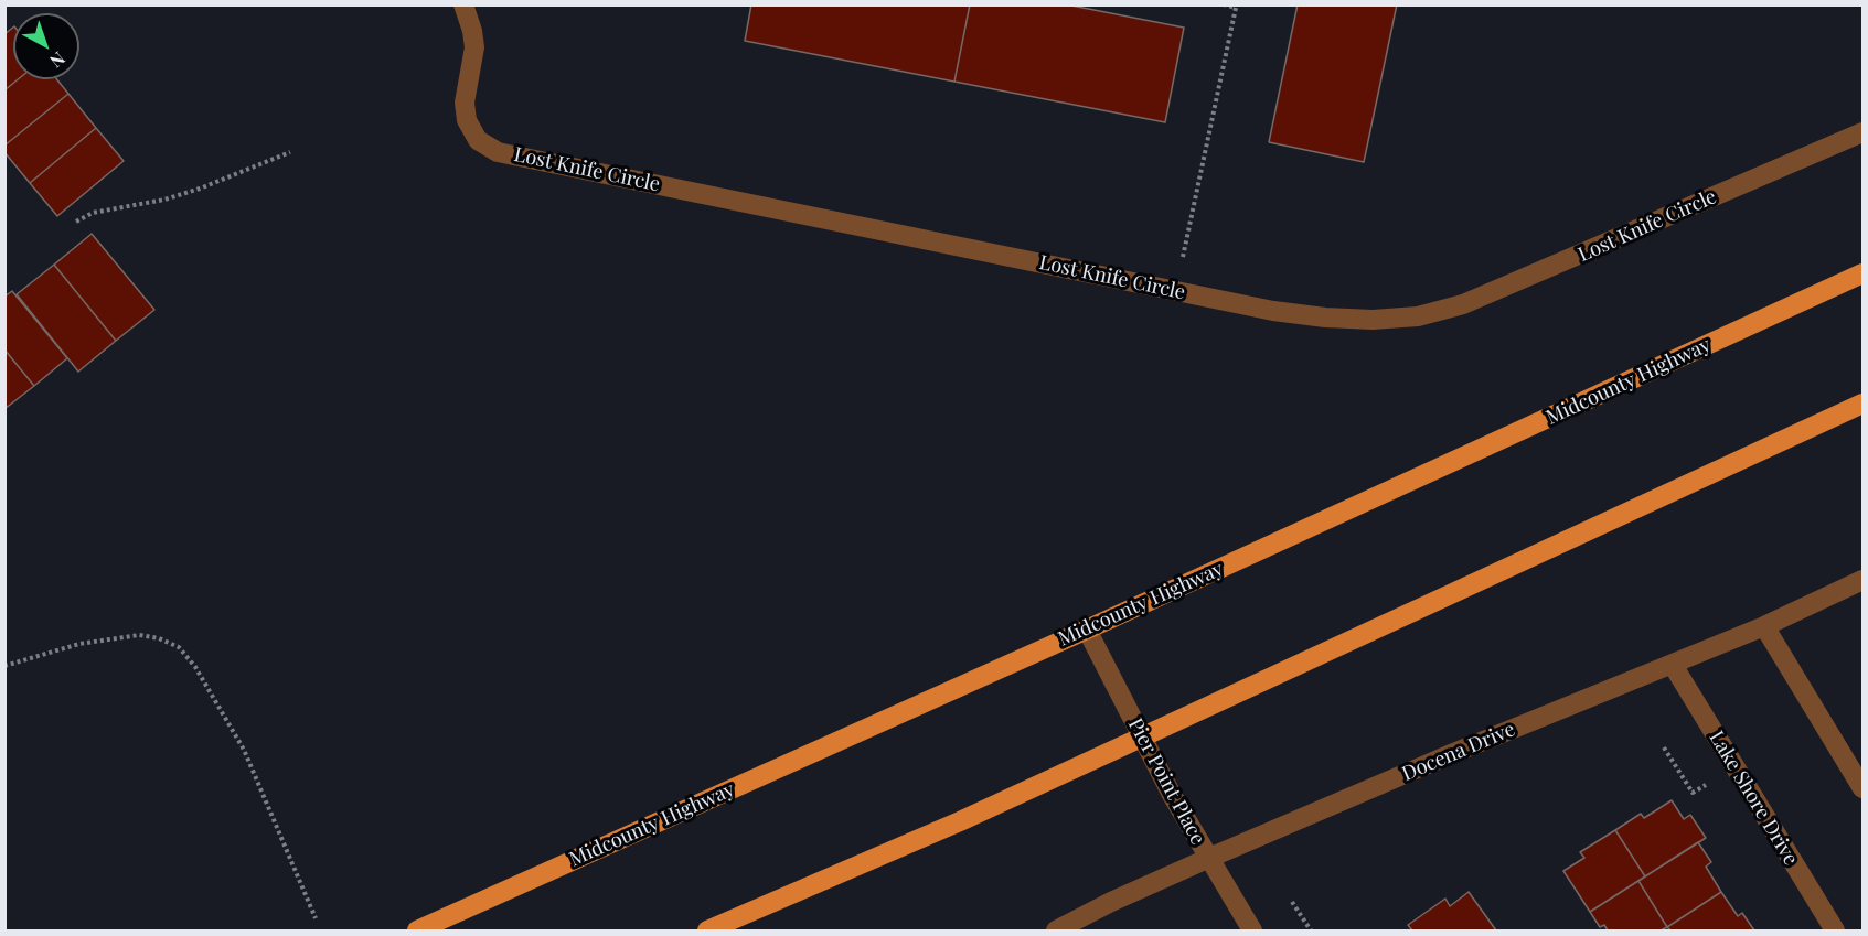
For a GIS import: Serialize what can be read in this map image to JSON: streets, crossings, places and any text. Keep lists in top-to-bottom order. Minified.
{"streets":{"main road":["Midcounty Highway"],"street":["Lost Knife Circle","Docena Drive","Pier Point Place","Lake Shore Drive"]},"crossings":[["Midcounty Highway","Pier Point Place"],["Docena Drive","Pier Point Place"],["Docena Drive","Lake Shore Drive"]],"north":"bottom right"}
